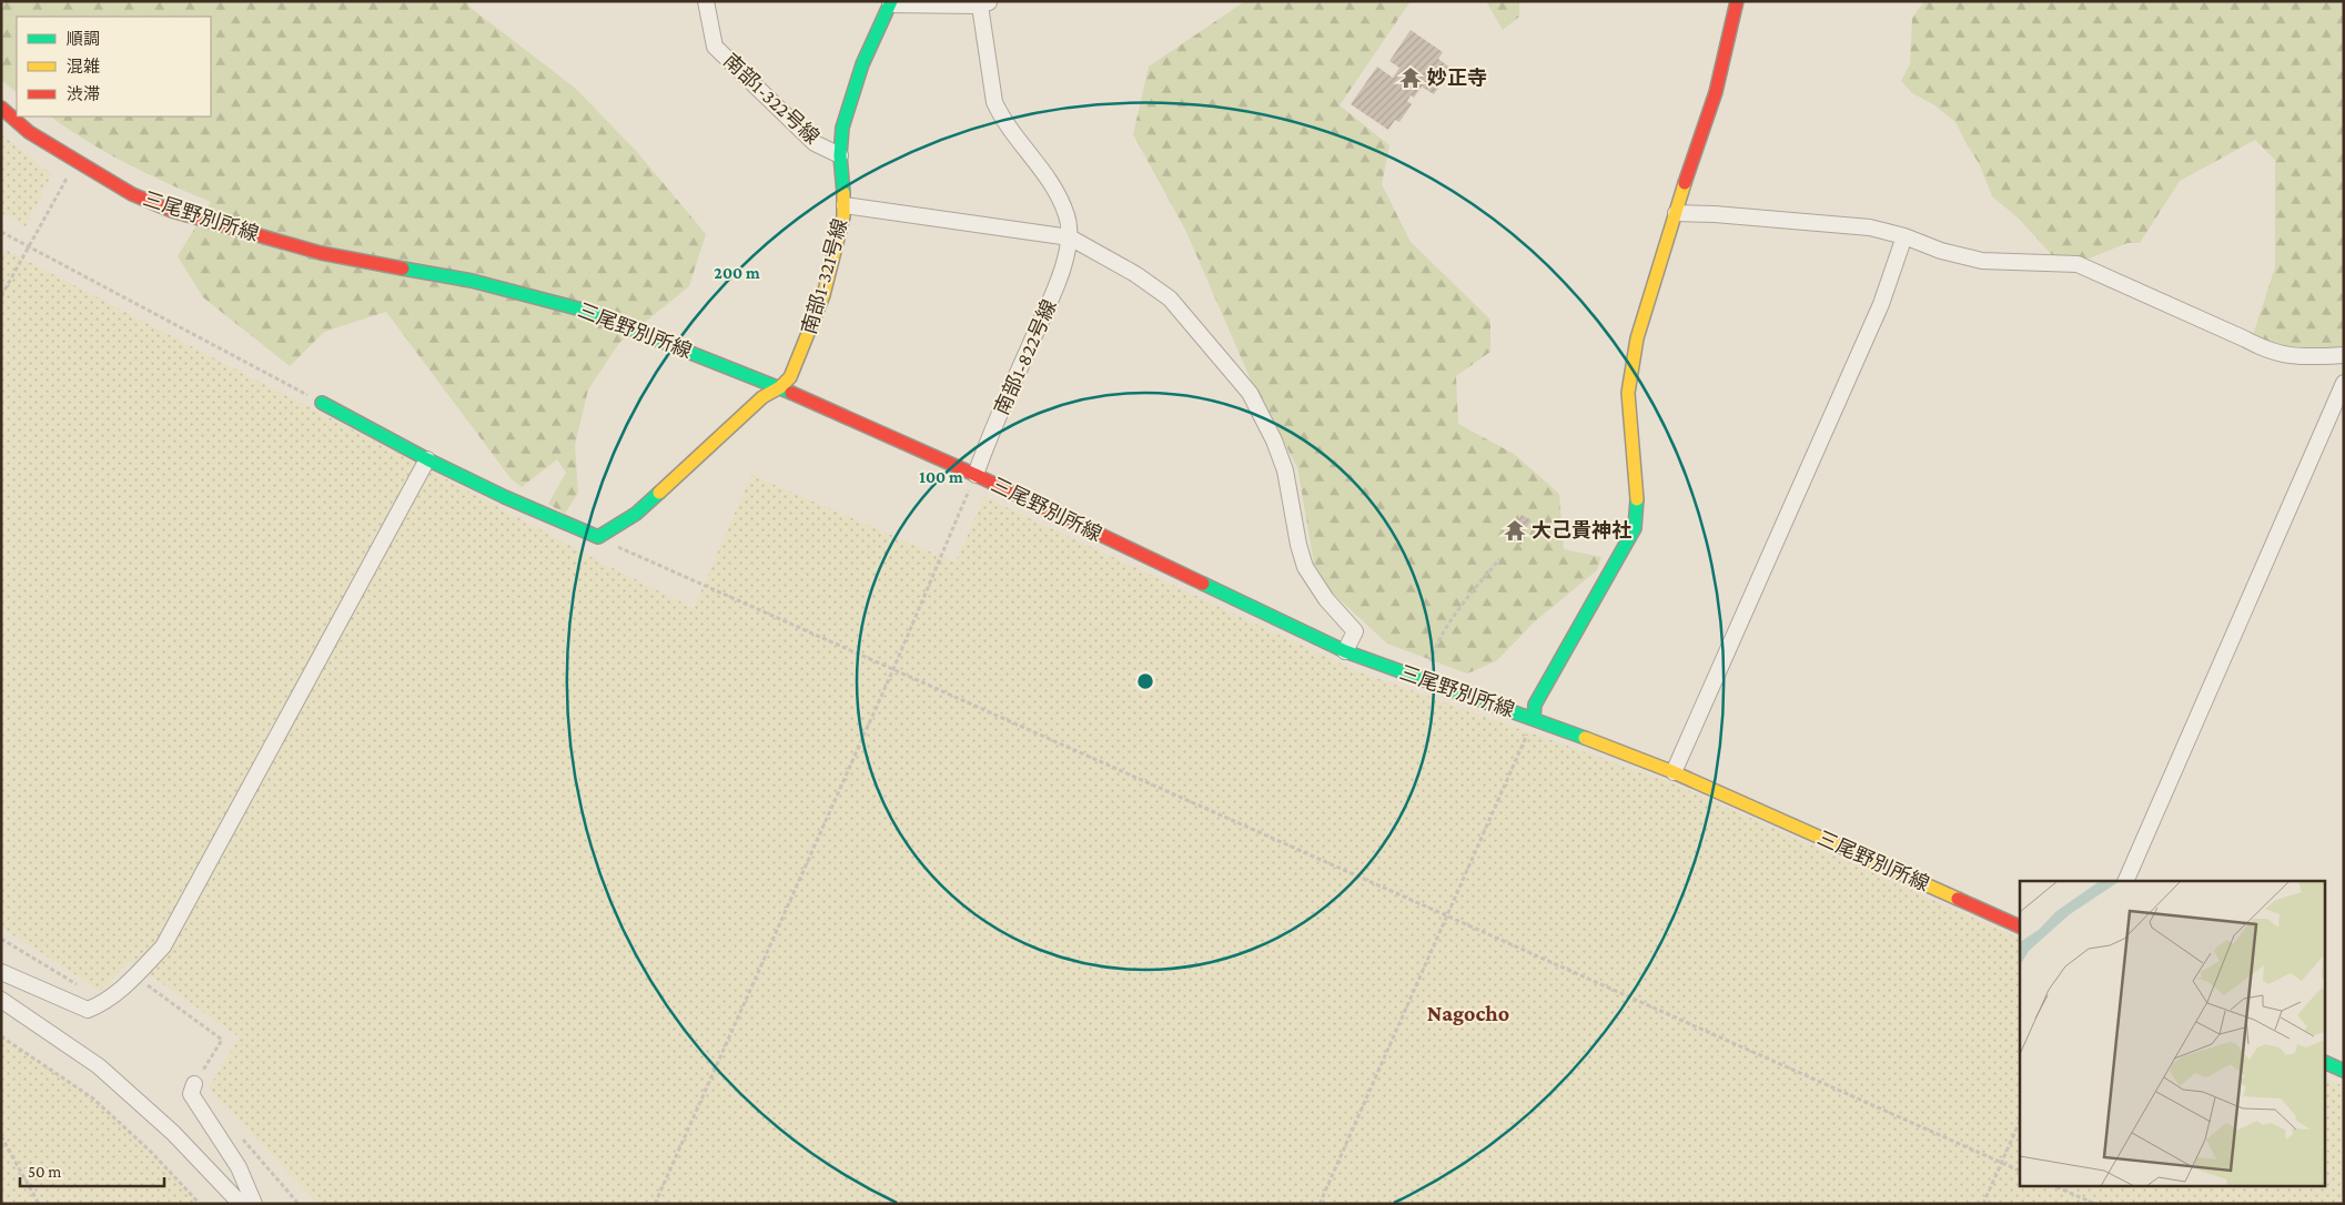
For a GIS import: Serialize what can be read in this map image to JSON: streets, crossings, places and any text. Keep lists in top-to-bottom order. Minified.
{"streets":{"main road":["三尾野別所線","南部1-321号線"],"street":["南部1-322号線","南部1-822号線"]},"crossings":[["南部1-322号線","南部1-321号線"],["三尾野別所線","南部1-321号線"],["三尾野別所線","南部1-822号線"]],"districts":["Nagocho"],"places":{"temple":["妙正寺","大己貴神社"]},"legend":["順調","混雑","渋滞"],"scale_bar":"50 m","rings":["200 m","100 m"]}
